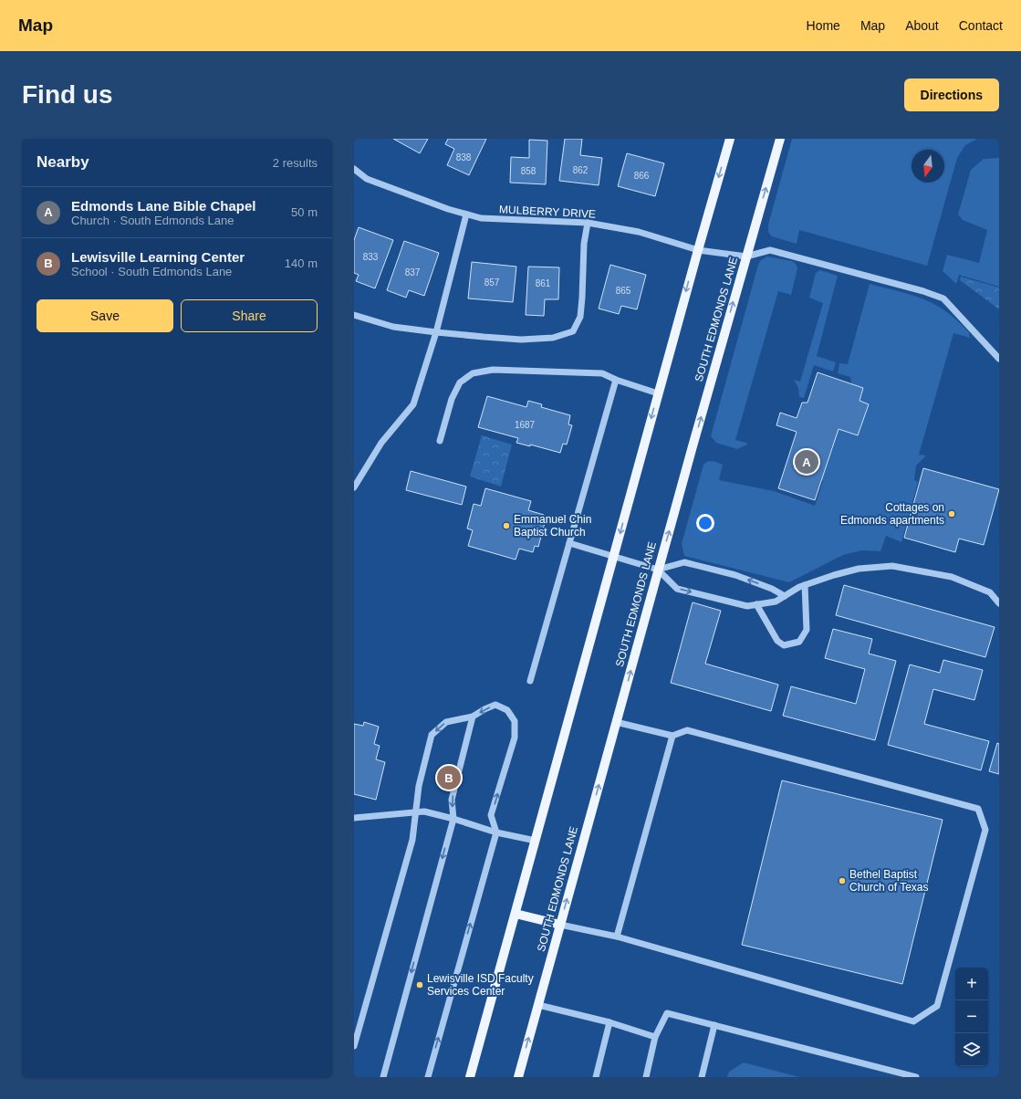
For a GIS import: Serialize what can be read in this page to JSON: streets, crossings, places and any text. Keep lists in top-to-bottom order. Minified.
{"streets":{"main road":["SOUTH EDMONDS LANE"],"street":["MULBERRY DRIVE"]},"crossings":[["MULBERRY DRIVE","SOUTH EDMONDS LANE"]],"places":["Cottages on Edmonds apartments","Emmanuel Chin Baptist Church","Bethel Baptist Church of Texas","Lewisville ISD Faculty Services Center"],"house_numbers":["838","862","858","866","833","837","857","861","865","1687"],"north":"bottom","page":{"header":"Map","nav":["Home","Map","About","Contact"],"buttons":["Directions",["Save","Share"]],"title":"Find us","heading":["Nearby","2 results"],"list":[{"mark":"A","name":"Edmonds Lane Bible Chapel","note":"Church · South Edmonds Lane","value":"50 m"},{"mark":"B","name":"Lewisville Learning Center","note":"School · South Edmonds Lane","value":"140 m"}],"pins":["A","B"],"map_buttons":["+","−"]}}
